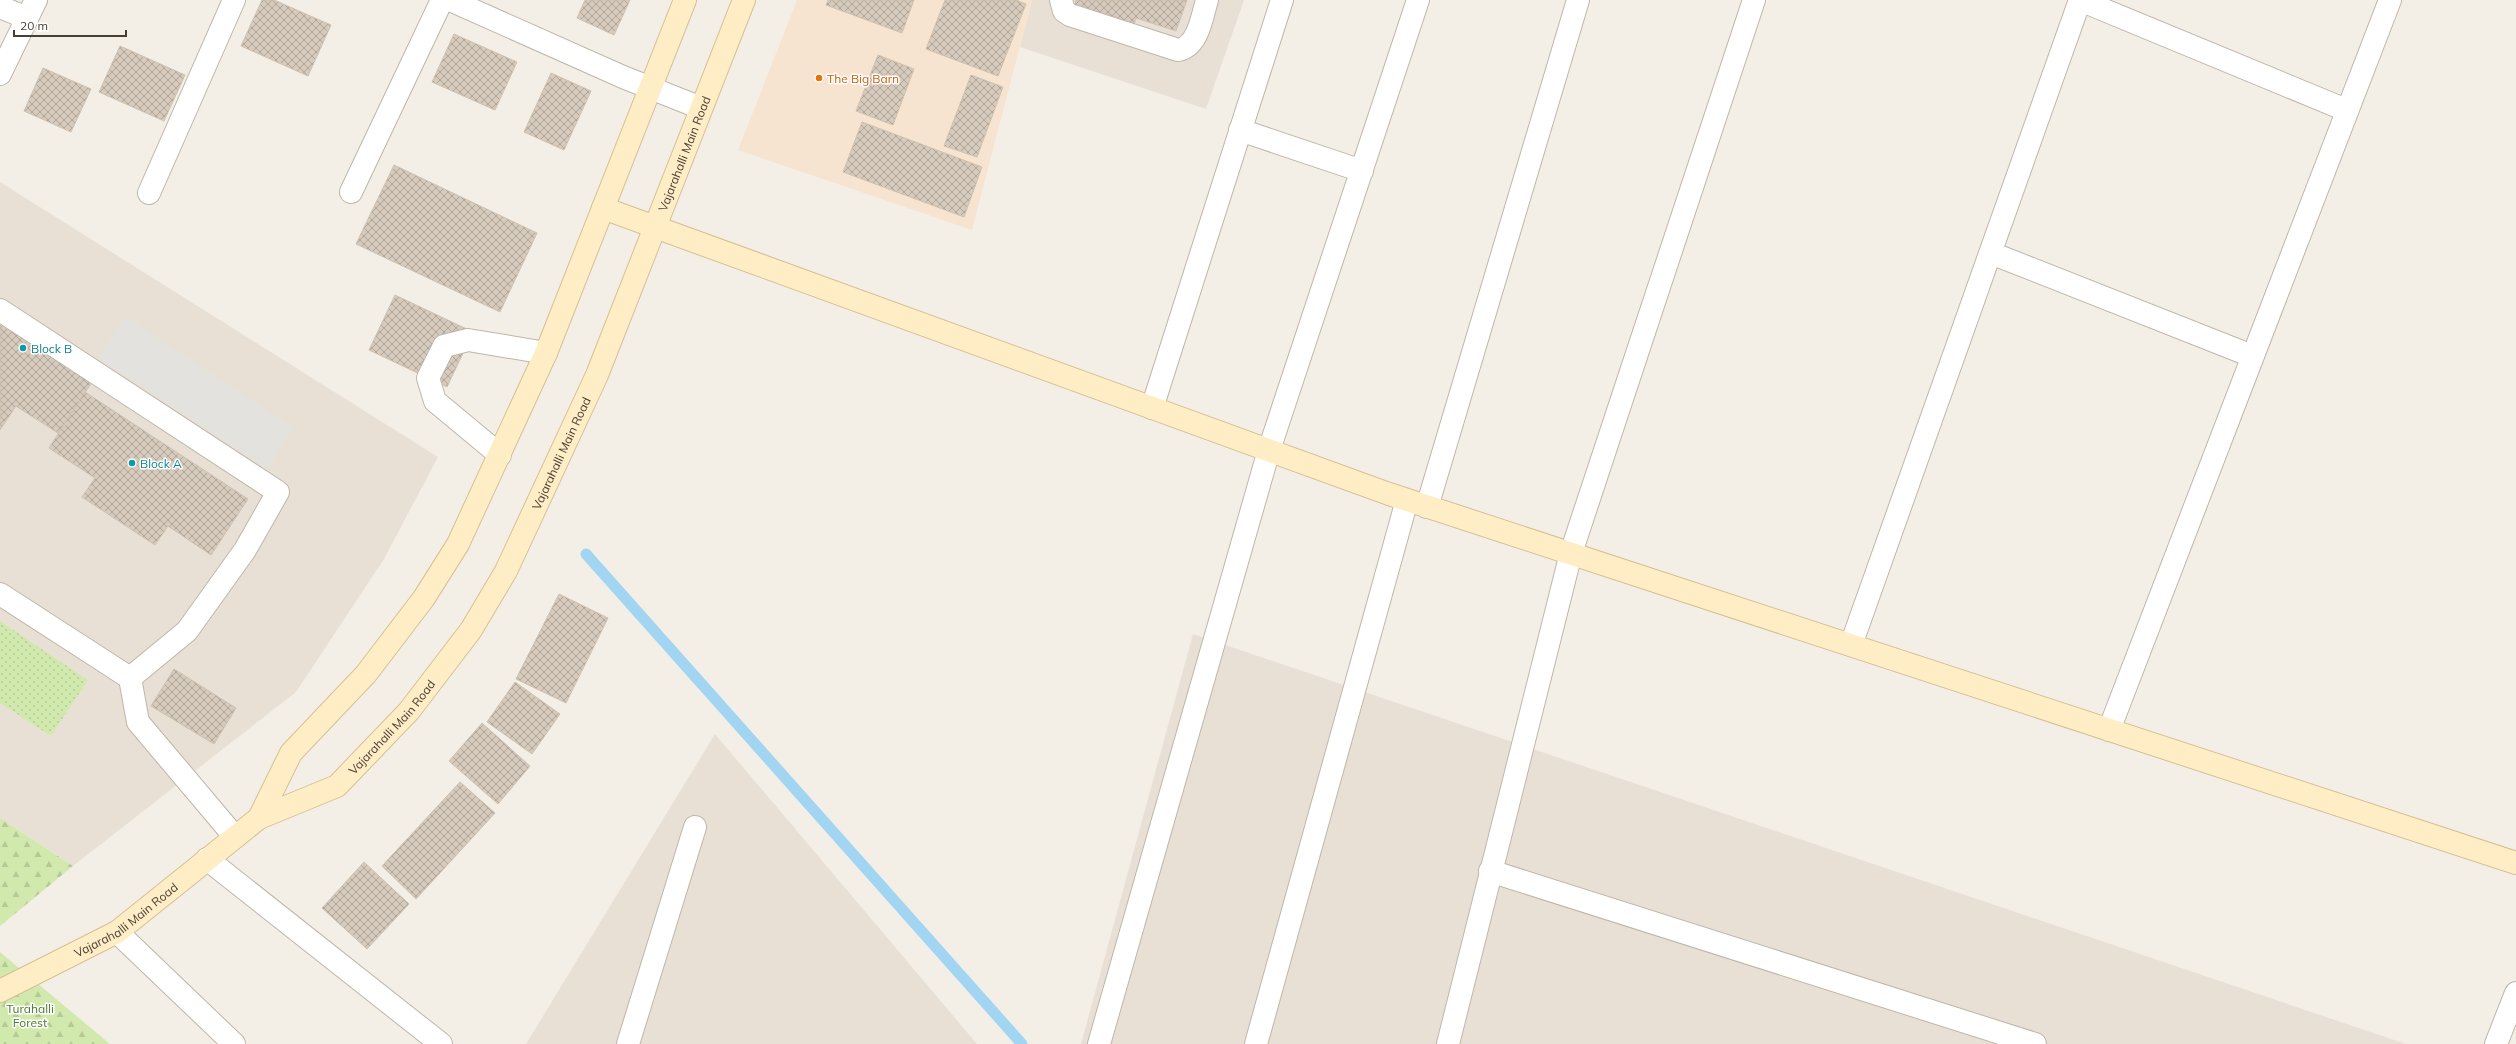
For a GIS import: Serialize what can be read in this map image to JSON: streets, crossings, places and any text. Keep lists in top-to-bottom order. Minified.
{"streets":{"main road":["Vajarahalli Main Road"]},"parks":["Turahalli Forest"],"places":["The Big Barn","Block B","Block A"],"scale_bar":"20 m"}
